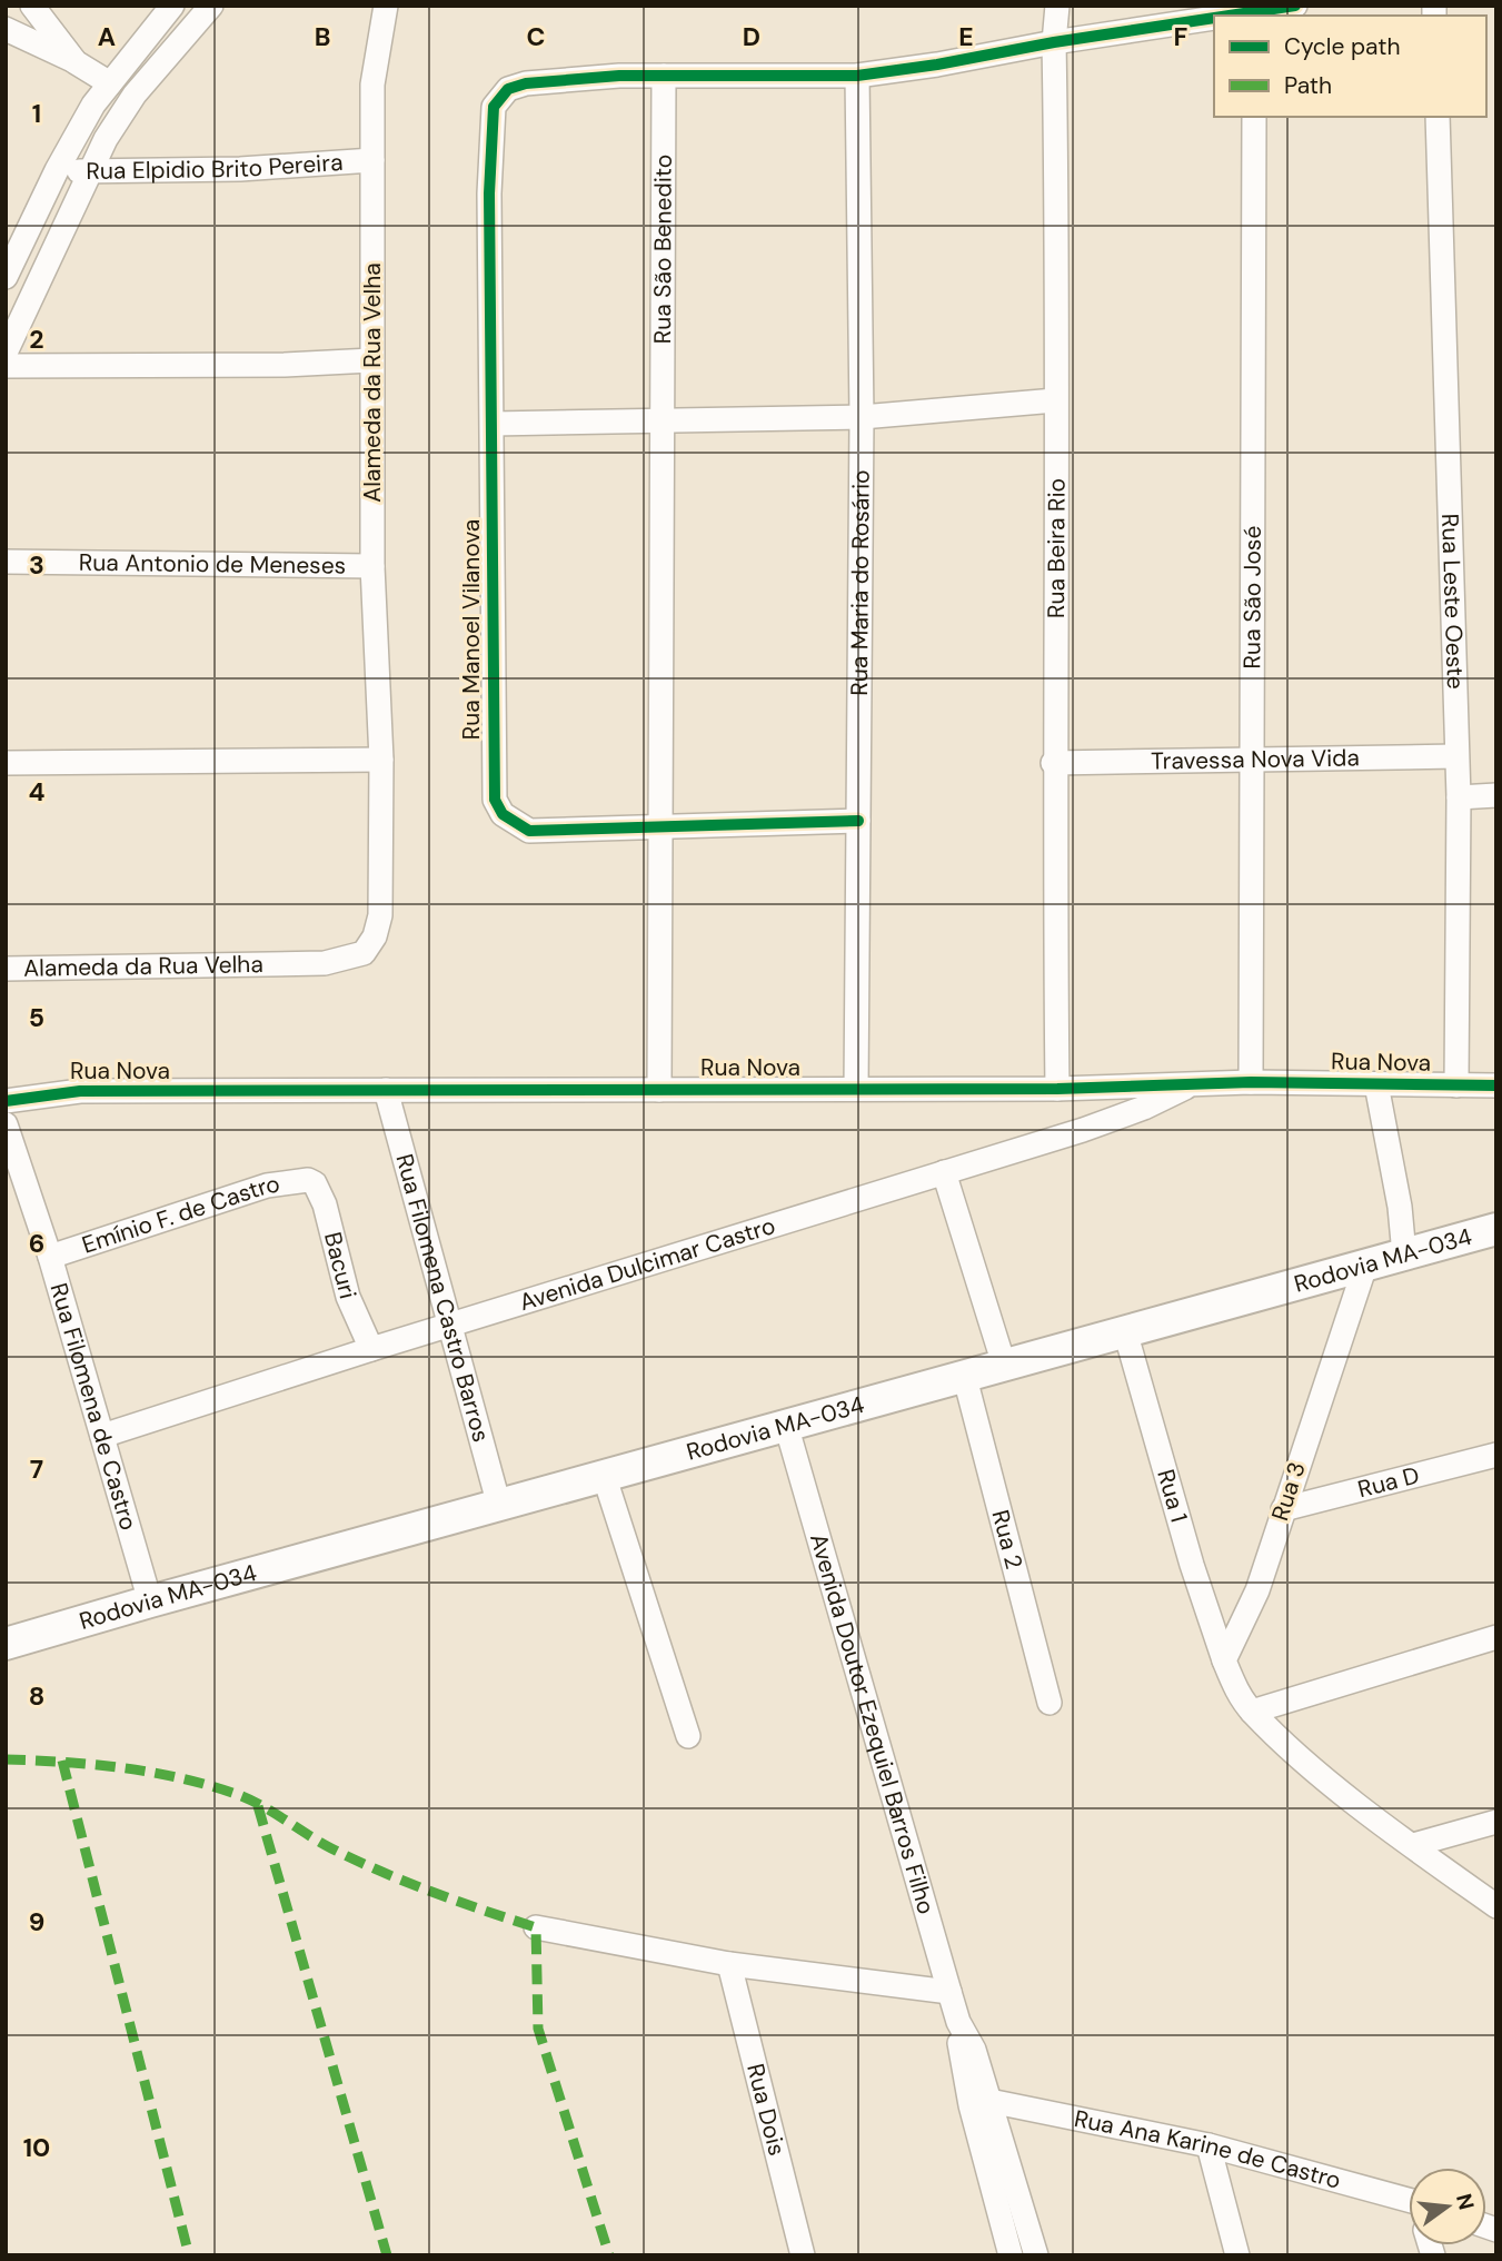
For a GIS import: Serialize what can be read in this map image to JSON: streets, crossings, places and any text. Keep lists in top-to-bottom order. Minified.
{"streets":{"main road":["Rodovia MA-034"],"street":["Rua Elpidio Brito Pereira","Rua São Benedito","Alameda da Rua Velha","Rua Beira Rio","Rua Antonio de Meneses","Rua Maria do Rosário","Rua São José","Rua Leste Oeste","Rua Manoel Vilanova","Travessa Nova Vida","Rua Nova","Emínio F. de Castro","Avenida Dulcimar Castro","Bacuri","Rua Filomena Castro Barros","Rua Filomena de Castro","Rua D","Rua 3","Rua 1","Rua 2","Avenida Doutor Ezequiel Barros Filho","Rua Dois","Rua Ana Karine de Castro"]},"crossings":[["Rua Elpidio Brito Pereira","Alameda da Rua Velha"],["Rua São Benedito","Rua Manoel Vilanova"],["Rua São Benedito","Rua Nova"],["Alameda da Rua Velha","Rua Antonio de Meneses"],["Rua Beira Rio","Travessa Nova Vida"],["Rua Beira Rio","Rua Nova"],["Rua Maria do Rosário","Rua Manoel Vilanova"],["Rua Maria do Rosário","Rua Nova"],["Rua São José","Travessa Nova Vida"],["Rua São José","Rua Nova"],["Rua Leste Oeste","Travessa Nova Vida"],["Rua Leste Oeste","Rua Nova"],["Rua Nova","Avenida Dulcimar Castro"],["Rua Nova","Rua Filomena Castro Barros"],["Emínio F. de Castro","Bacuri"],["Emínio F. de Castro","Rua Filomena de Castro"],["Rodovia MA-034","Rua Filomena Castro Barros"],["Rodovia MA-034","Rua Filomena de Castro"],["Rodovia MA-034","Rua 3"],["Rodovia MA-034","Rua 1"],["Rodovia MA-034","Rua 2"],["Rodovia MA-034","Avenida Doutor Ezequiel Barros Filho"],["Avenida Dulcimar Castro","Bacuri"],["Avenida Dulcimar Castro","Rua Filomena Castro Barros"],["Avenida Dulcimar Castro","Rua Filomena de Castro"],["Rua D","Rua 3"],["Rua 3","Rua 1"],["Avenida Doutor Ezequiel Barros Filho","Rua Ana Karine de Castro"]],"legend":["Cycle path","Path"],"north":"right","grid":{"columns":["A","B","C","D","E","F"],"rows":["1","2","3","4","5","6","7","8","9","10"]}}
